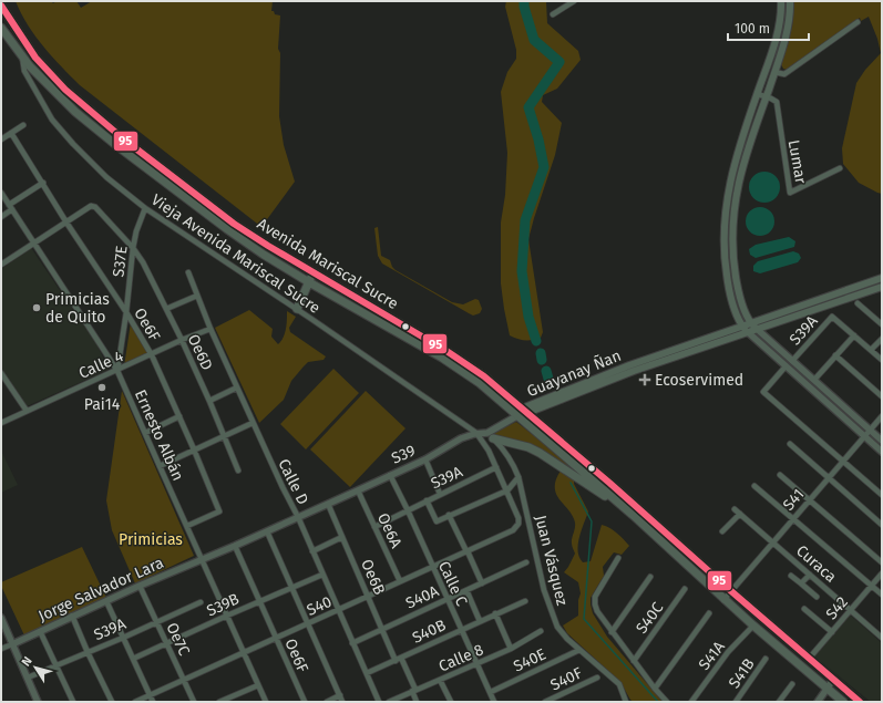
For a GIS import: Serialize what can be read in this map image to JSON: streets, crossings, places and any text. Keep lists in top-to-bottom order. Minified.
{"streets":{"main road":["Avenida Mariscal Sucre","Guayanay Ñan"],"street":["Lumar","Vieja Avenida Mariscal Sucre","S37E","Oe6F","S39A","Oe6D","Calle 4","Ernesto Albán","S39","Calle D","S41","Oe6A","Juan Vásquez","Curaca","Oe6B","Calle C","Jorge Salvador Lara","S40A","S39B","S40","S42","S40C","S40B","Oe7C","S41A","Calle 8","S40E","S41B","S40F"]},"crossings":[["Vieja Avenida Mariscal Sucre","S37E"],["Vieja Avenida Mariscal Sucre","Avenida Mariscal Sucre"],["Vieja Avenida Mariscal Sucre","S39"],["Vieja Avenida Mariscal Sucre","Juan Vásquez"],["S37E","Oe6F"],["S37E","Oe6D"],["S37E","Calle 4"],["S37E","Ernesto Albán"],["Avenida Mariscal Sucre","Guayanay Ñan"],["Avenida Mariscal Sucre","S39"],["Avenida Mariscal Sucre","S41"],["Avenida Mariscal Sucre","S42"],["Avenida Mariscal Sucre","S41A"],["Oe6F","Oe6D"],["Oe6F","Calle 4"],["Oe6F","Ernesto Albán"],["Oe6F","Jorge Salvador Lara"],["Oe6F","S39B"],["Oe6F","S40"],["S39A","S41"],["S39A","Oe6A"],["S39A","Juan Vásquez"],["S39A","Calle C"],["S39A","Oe7C"],["Oe6D","Calle 4"],["Calle 4","Ernesto Albán"],["Calle 4","Calle D"],["Guayanay Ñan","S39"],["Ernesto Albán","Jorge Salvador Lara"],["Ernesto Albán","S39B"],["Ernesto Albán","S40"],["S39","Calle D"],["S39","Oe6A"],["S39","Juan Vásquez"],["S39","Oe6B"],["S39","Calle C"],["S39","Jorge Salvador Lara"],["Calle D","Jorge Salvador Lara"],["Calle D","S40A"],["Calle D","S39B"],["Calle D","S40"],["Calle D","S40B"],["S41","Curaca"],["Oe6A","S40"],["Juan Vásquez","S40"],["Juan Vásquez","S40E"],["Curaca","S42"],["Oe6B","S40A"],["Oe6B","S40"],["Oe6B","S40B"],["Oe6B","Calle 8"],["Calle C","S40A"],["Calle C","S40"],["Calle C","S40B"],["Calle C","Calle 8"],["Calle C","S40E"],["Jorge Salvador Lara","Oe7C"],["S39B","Oe7C"],["S40","Oe7C"]],"parks":["Primicias"],"places":{"other":["Primicias de Quito","Pai14"],"health":["Ecoservimed"]},"lines":["transit line 95"],"scale_bar":"100 m","north":"top left"}
